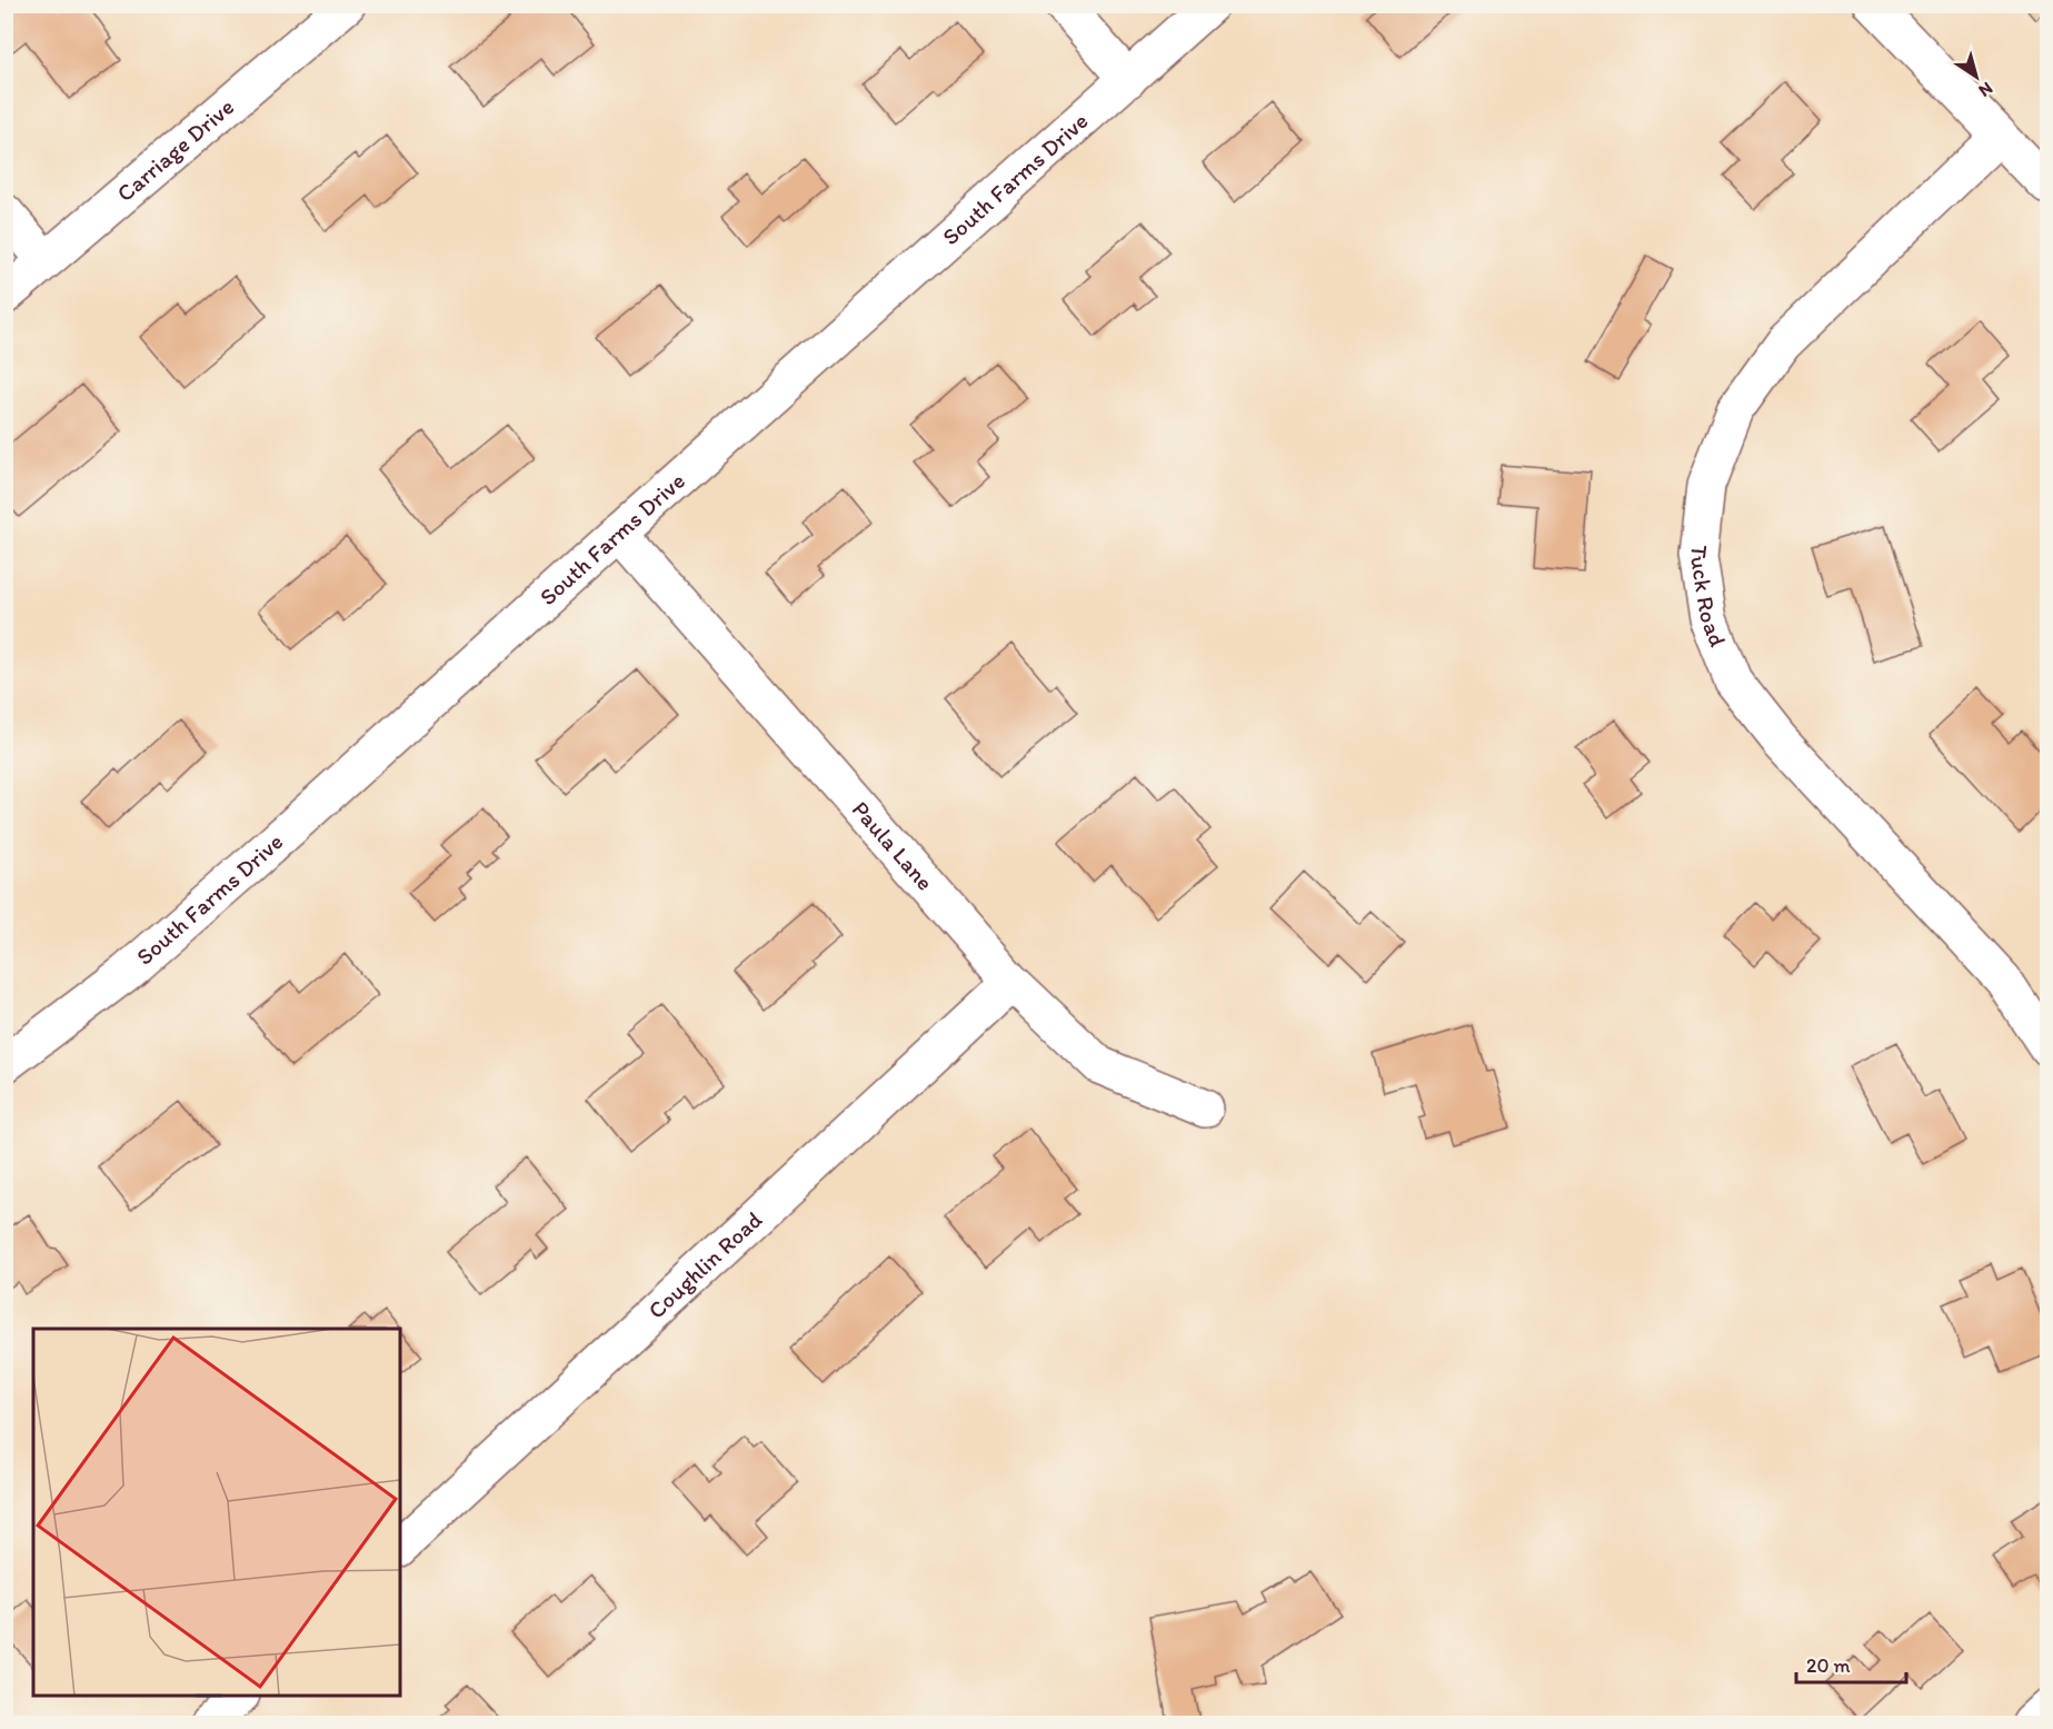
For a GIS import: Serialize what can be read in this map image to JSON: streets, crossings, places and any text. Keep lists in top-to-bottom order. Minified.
{"streets":{"street":["Carriage Drive","South Farms Drive","Tuck Road","Paula Lane","Coughlin Road"]},"crossings":[["South Farms Drive","Paula Lane"],["Paula Lane","Coughlin Road"]],"scale_bar":"20 m","north":"bottom right"}
